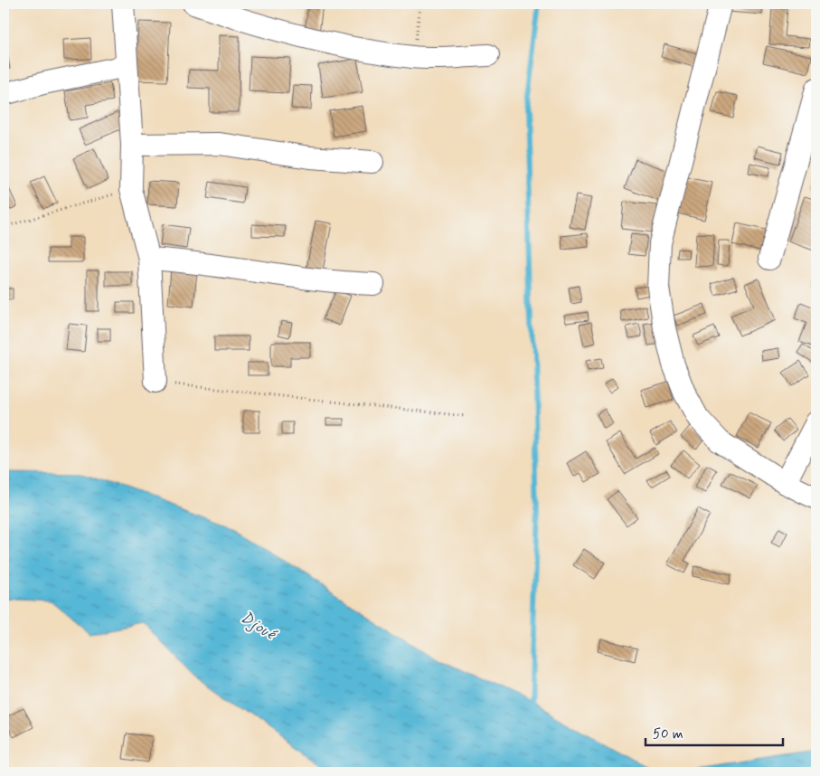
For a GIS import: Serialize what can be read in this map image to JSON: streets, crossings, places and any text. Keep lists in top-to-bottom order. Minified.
{"water":["Djoué"],"scale_bar":"50 m"}
